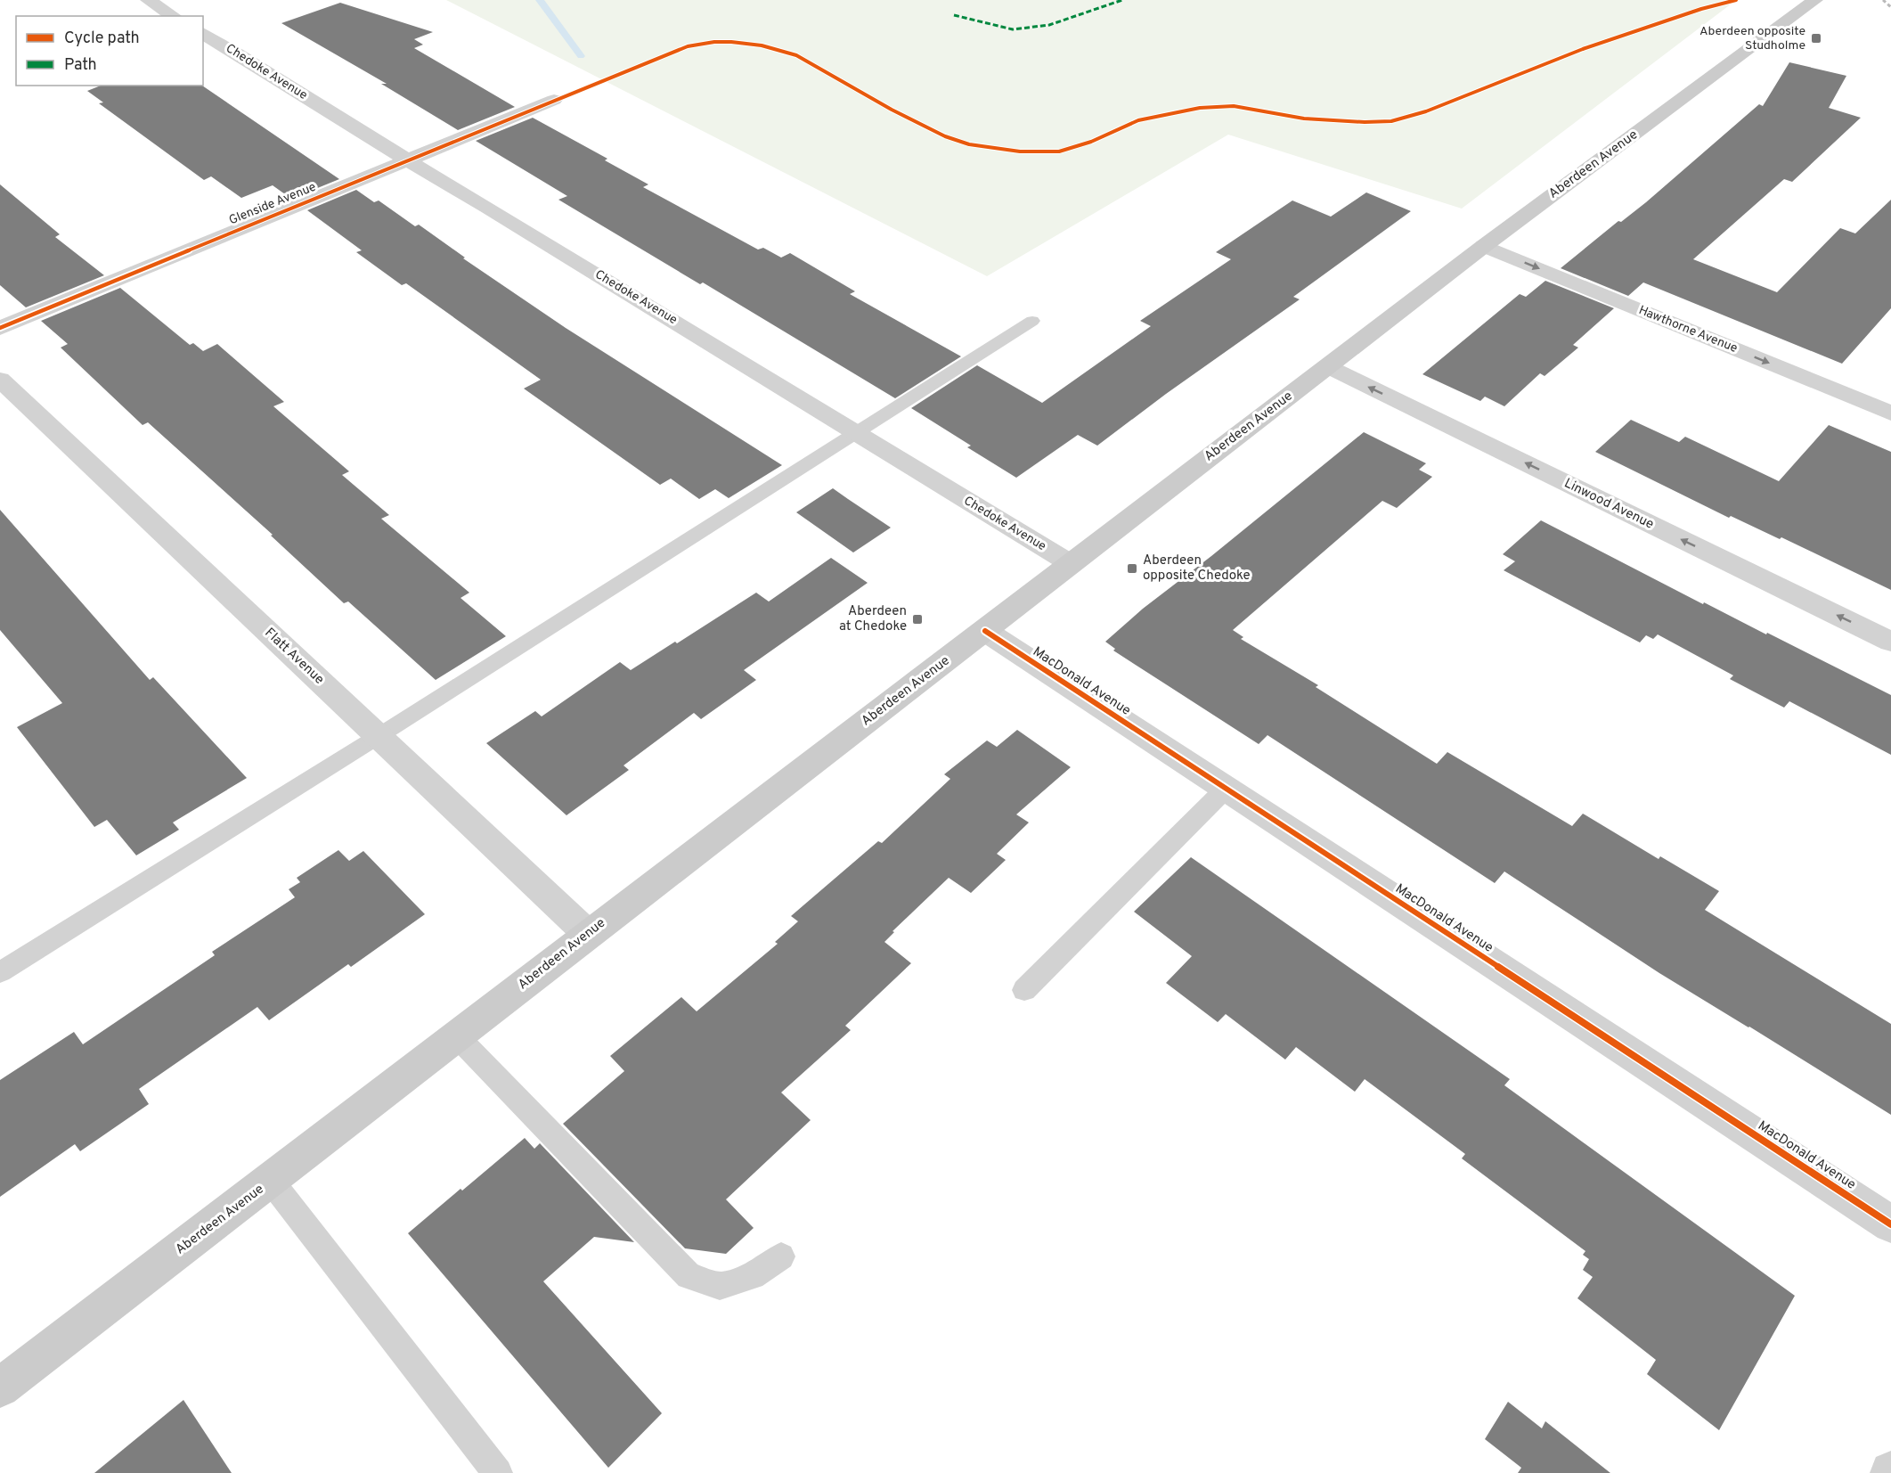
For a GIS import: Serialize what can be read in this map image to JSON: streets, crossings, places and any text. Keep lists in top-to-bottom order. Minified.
{"streets":{"main road":["Aberdeen Avenue"],"street":["Chedoke Avenue","Glenside Avenue","Hawthorne Avenue","Linwood Avenue","Flatt Avenue","MacDonald Avenue"]},"crossings":[["Chedoke Avenue","Aberdeen Avenue"],["Chedoke Avenue","Glenside Avenue"],["Aberdeen Avenue","Hawthorne Avenue"],["Aberdeen Avenue","Linwood Avenue"],["Aberdeen Avenue","Flatt Avenue"],["Aberdeen Avenue","MacDonald Avenue"]],"one_way":["Hawthorne Avenue","Linwood Avenue"],"places":{"transit":["Aberdeen opposite Studholme","Aberdeen opposite Chedoke","Aberdeen at Chedoke"]},"legend":["Cycle path","Path"]}
